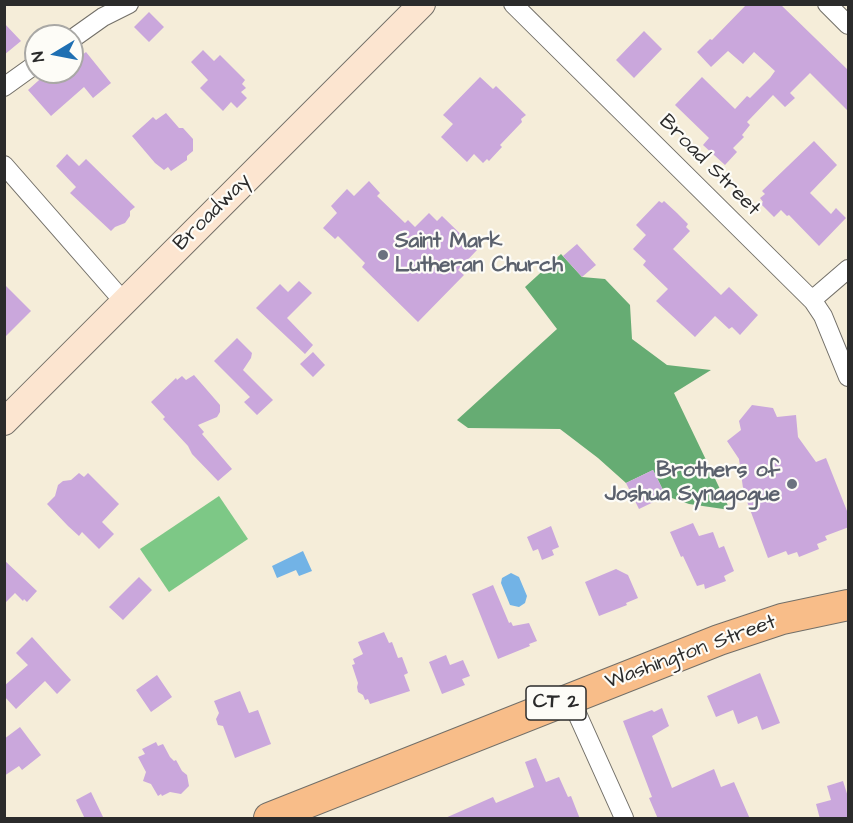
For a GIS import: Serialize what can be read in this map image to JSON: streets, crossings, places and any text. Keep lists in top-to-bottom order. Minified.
{"streets":{"highway":["Washington Street","CT 2"],"main road":["Broadway"],"street":["Broad Street"]},"places":["Saint Mark Lutheran Church","Brothers of Joshua Synagogue"],"north":"left"}
